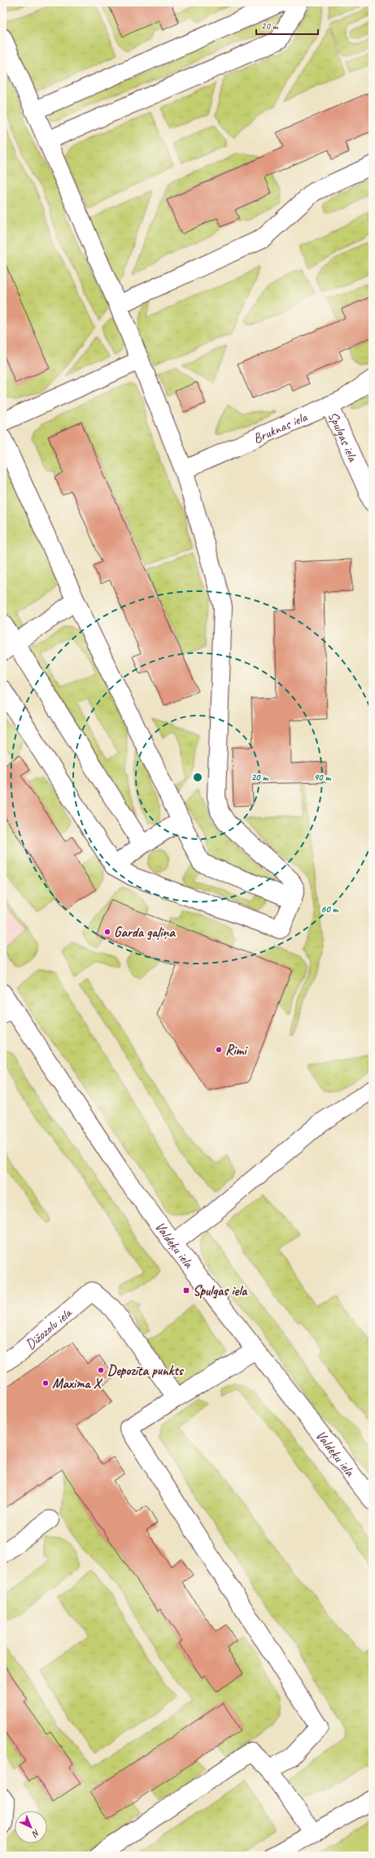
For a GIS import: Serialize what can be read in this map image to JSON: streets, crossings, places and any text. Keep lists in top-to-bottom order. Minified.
{"streets":{"street":["Bruknas iela","Spulgas iela","Valdeķu iela","Dižozolu iela"]},"crossings":[["Bruknas iela","Spulgas iela"]],"places":{"other":["Garda gaļiņa","Rimi","Depozīta punkts","Maxima X"],"transit":["Spulgas iela"]},"scale_bar":"20 m","north":"bottom right","rings":["20 m","40 m","60 m"]}
